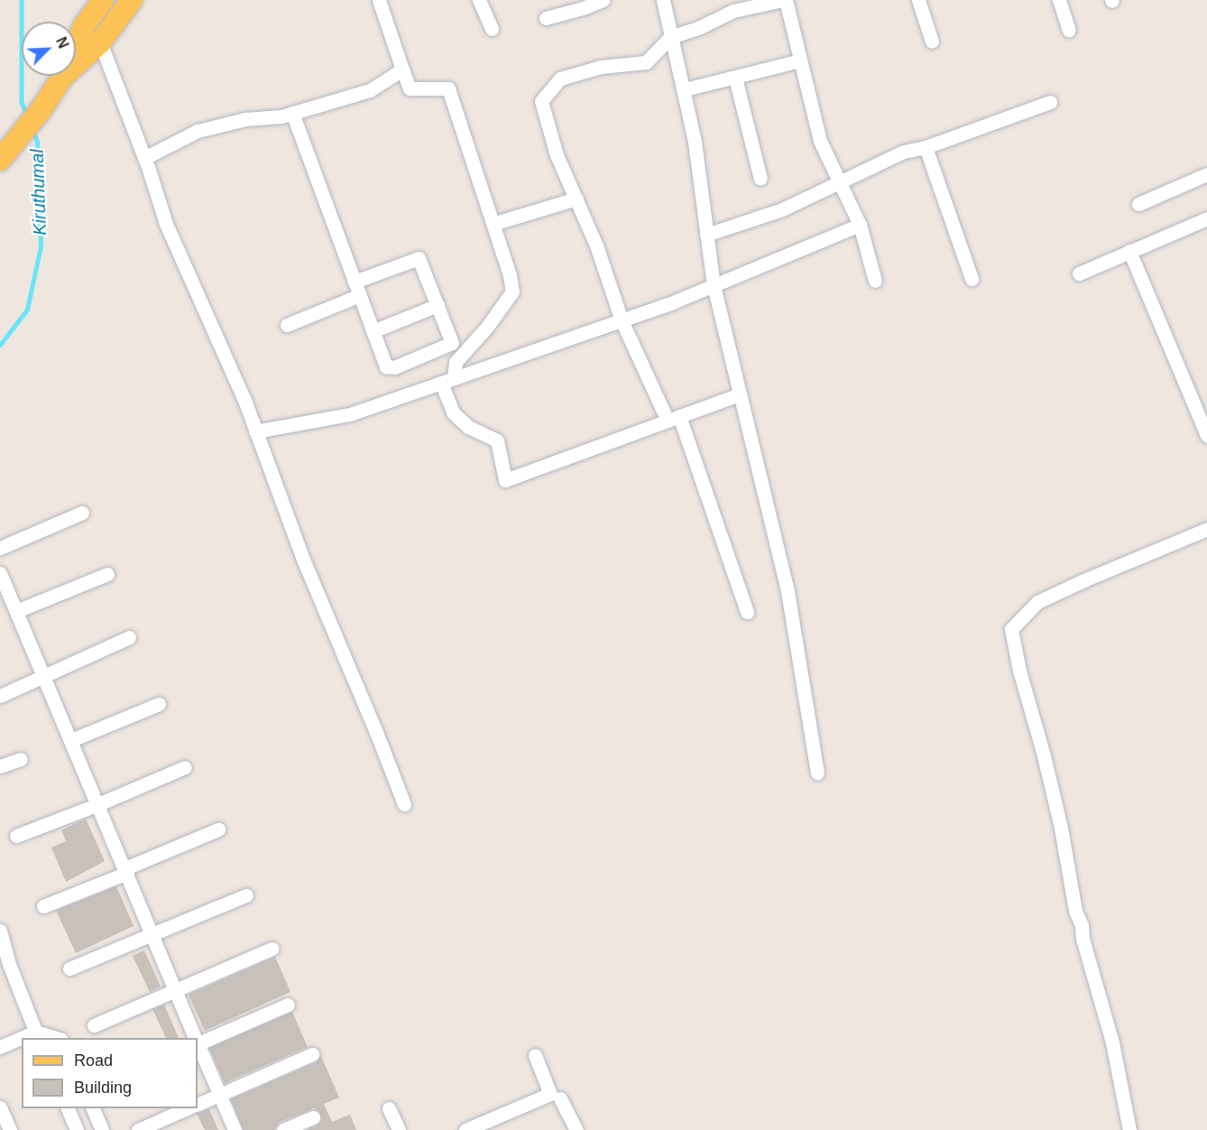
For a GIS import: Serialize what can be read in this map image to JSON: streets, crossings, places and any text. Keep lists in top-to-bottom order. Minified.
{"water":["Kiruthumal"],"legend":["Road","Building"],"north":"top right"}
